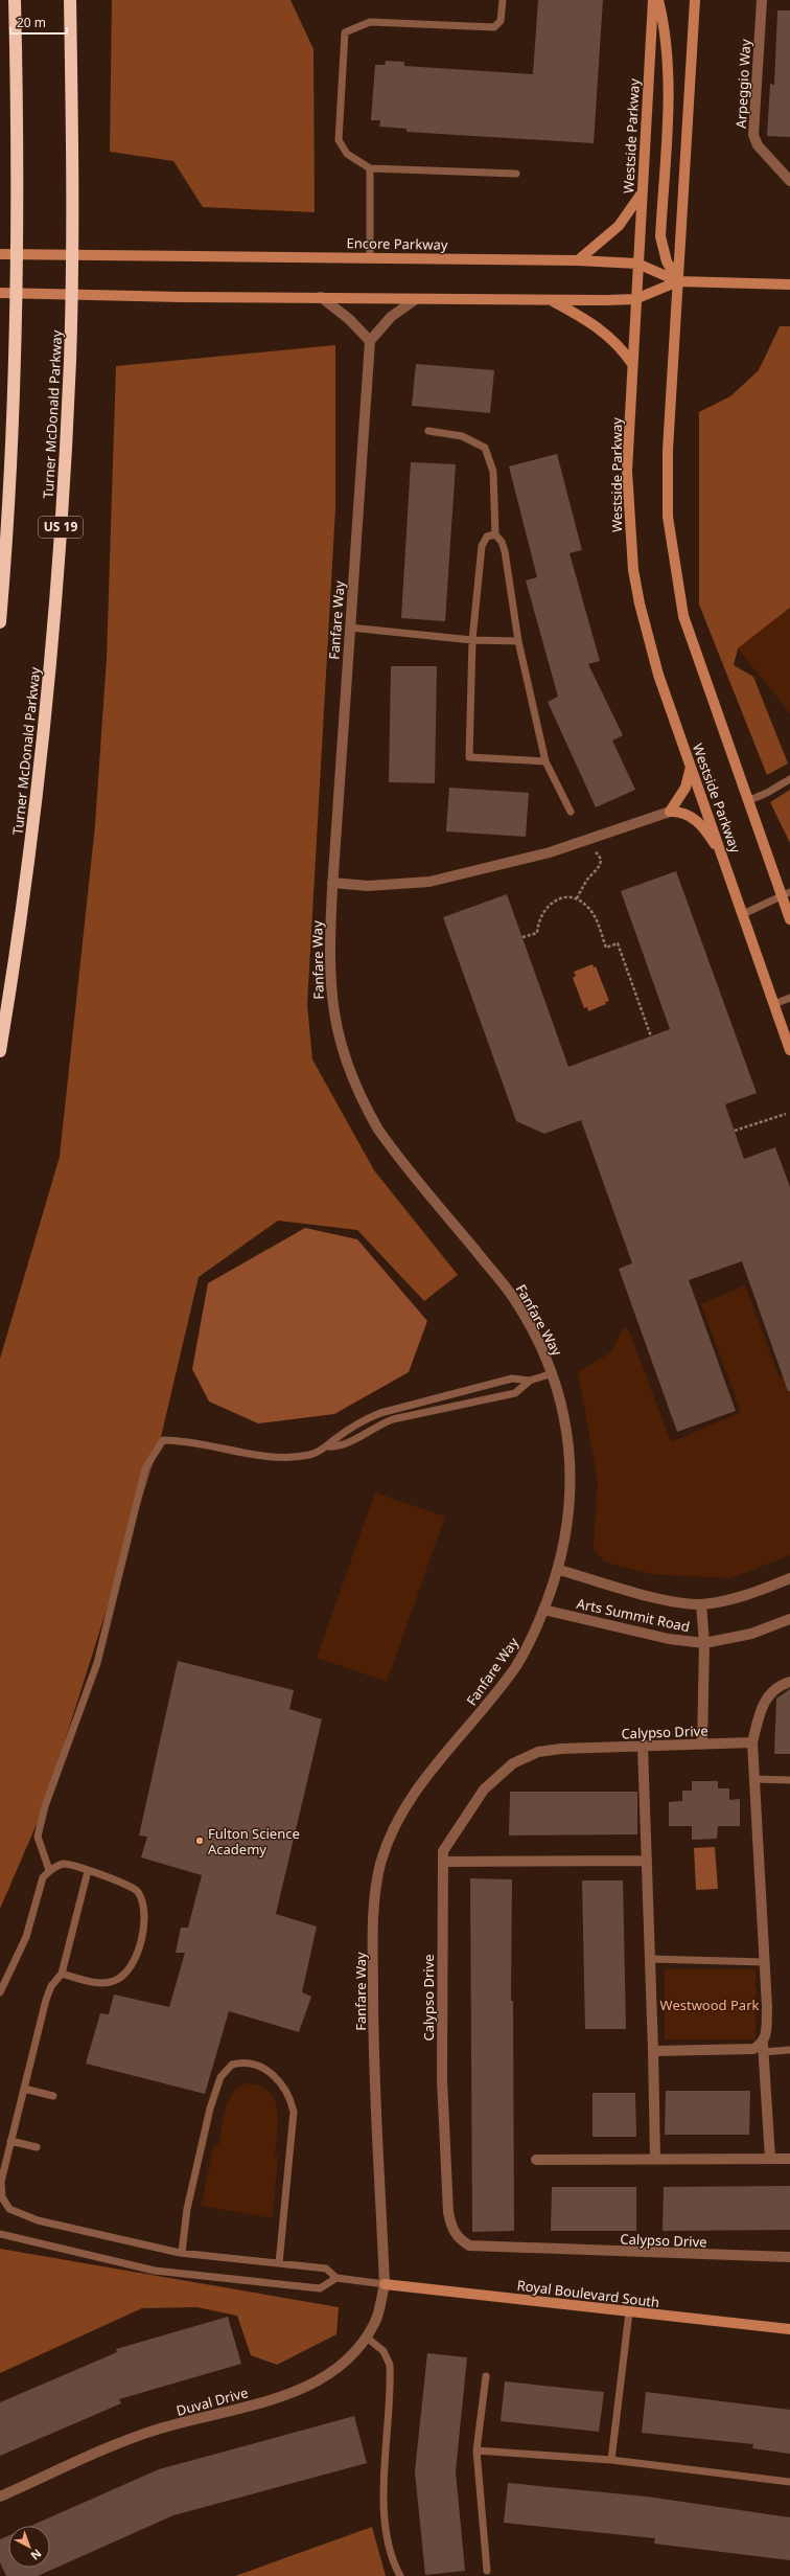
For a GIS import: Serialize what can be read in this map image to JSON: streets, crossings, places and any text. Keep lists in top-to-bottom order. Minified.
{"streets":{"highway":["Turner McDonald Parkway","US 19"],"main road":["Westside Parkway","Encore Parkway","Royal Boulevard South"],"street":["Arpeggio Way","Fanfare Way","Arts Summit Road","Calypso Drive","Duval Drive"]},"crossings":[["Westside Parkway","Encore Parkway"],["Fanfare Way","Arts Summit Road"],["Fanfare Way","Royal Boulevard South"],["Fanfare Way","Duval Drive"],["Royal Boulevard South","Duval Drive"]],"parks":["Westwood Park"],"places":["Fulton Science Academy"],"scale_bar":"20 m","north":"bottom right"}
